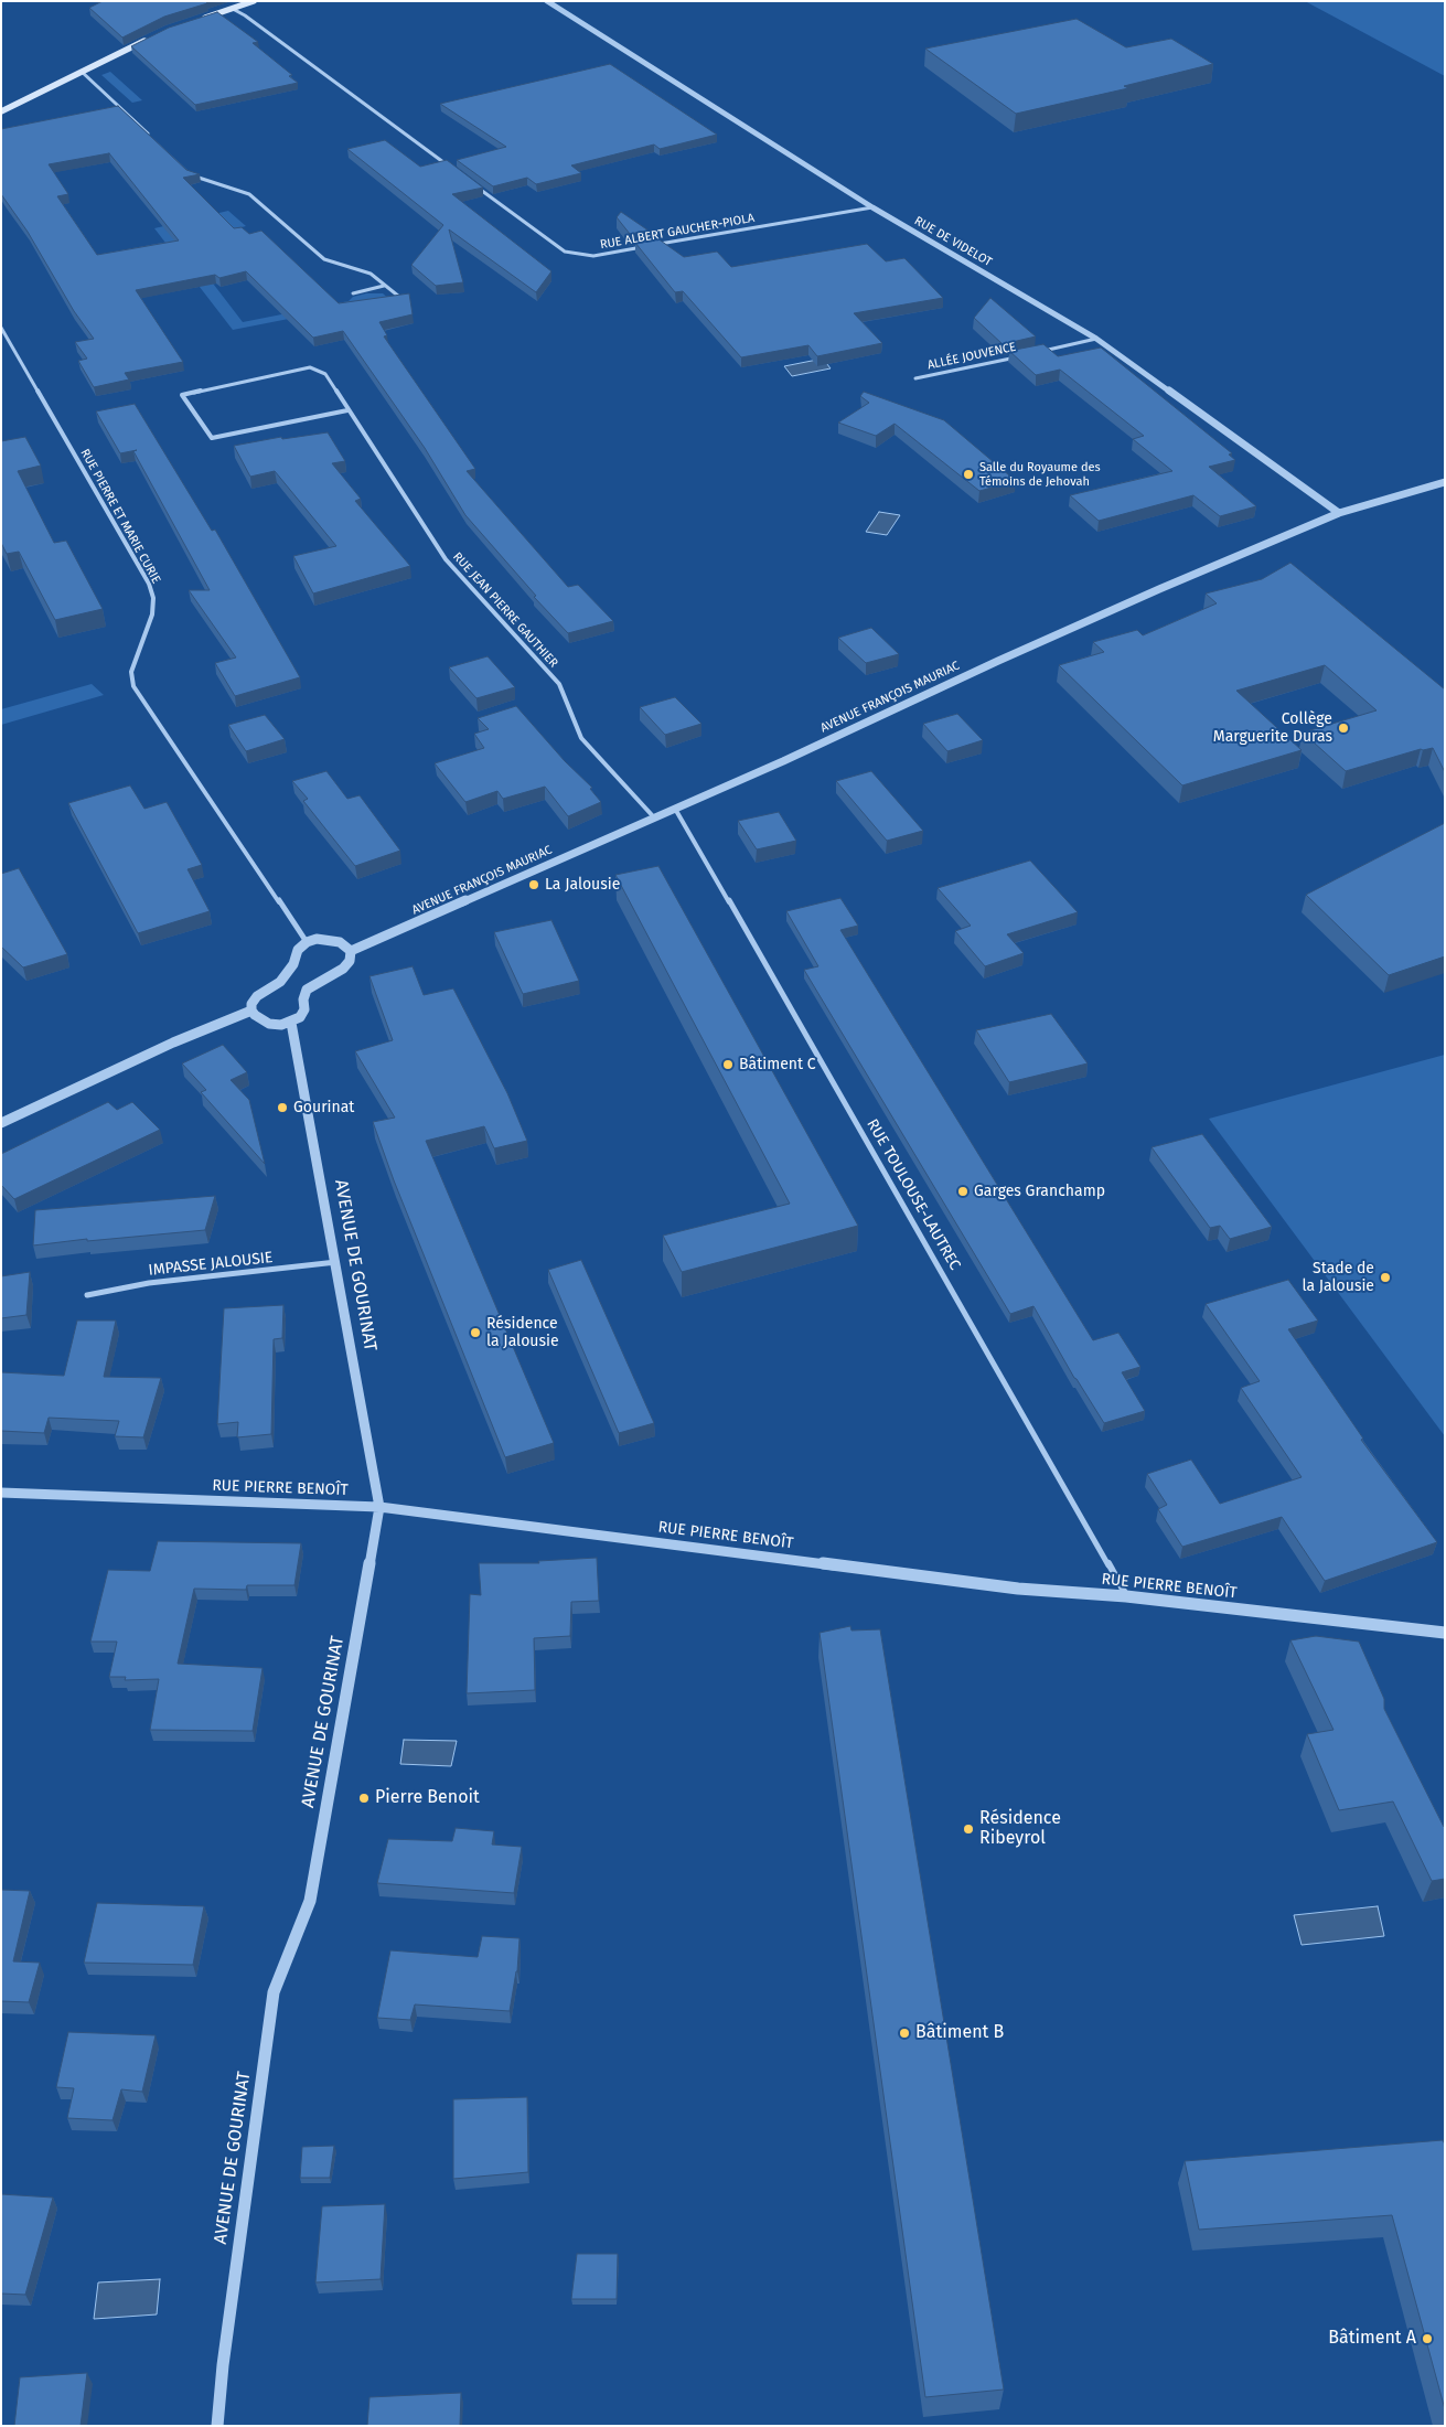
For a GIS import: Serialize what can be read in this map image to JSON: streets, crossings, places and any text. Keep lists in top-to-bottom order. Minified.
{"streets":{"street":["RUE ALBERT GAUCHER-PIOLA","RUE DE VIDELOT","ALLÉE JOUVENCE","RUE PIERRE ET MARIE CURIE","RUE JEAN PIERRE GAUTHIER","AVENUE FRANÇOIS MAURIAC","RUE TOULOUSE-LAUTREC","IMPASSE JALOUSIE","AVENUE DE GOURINAT","RUE PIERRE BENOÎT"]},"crossings":[["RUE ALBERT GAUCHER-PIOLA","RUE DE VIDELOT"],["RUE DE VIDELOT","AVENUE FRANÇOIS MAURIAC"],["RUE JEAN PIERRE GAUTHIER","AVENUE FRANÇOIS MAURIAC"],["AVENUE FRANÇOIS MAURIAC","RUE TOULOUSE-LAUTREC"],["RUE TOULOUSE-LAUTREC","RUE PIERRE BENOÎT"],["IMPASSE JALOUSIE","AVENUE DE GOURINAT"],["AVENUE DE GOURINAT","RUE PIERRE BENOÎT"]],"places":["Salle du Royaume des Témoins de Jehovah","Collège Marguerite Duras","La Jalousie","Bâtiment C","Gourinat","Garges Granchamp","Stade de la Jalousie","Résidence la Jalousie","Pierre Benoit","Résidence Ribeyrol","Bâtiment B","Bâtiment A"]}
